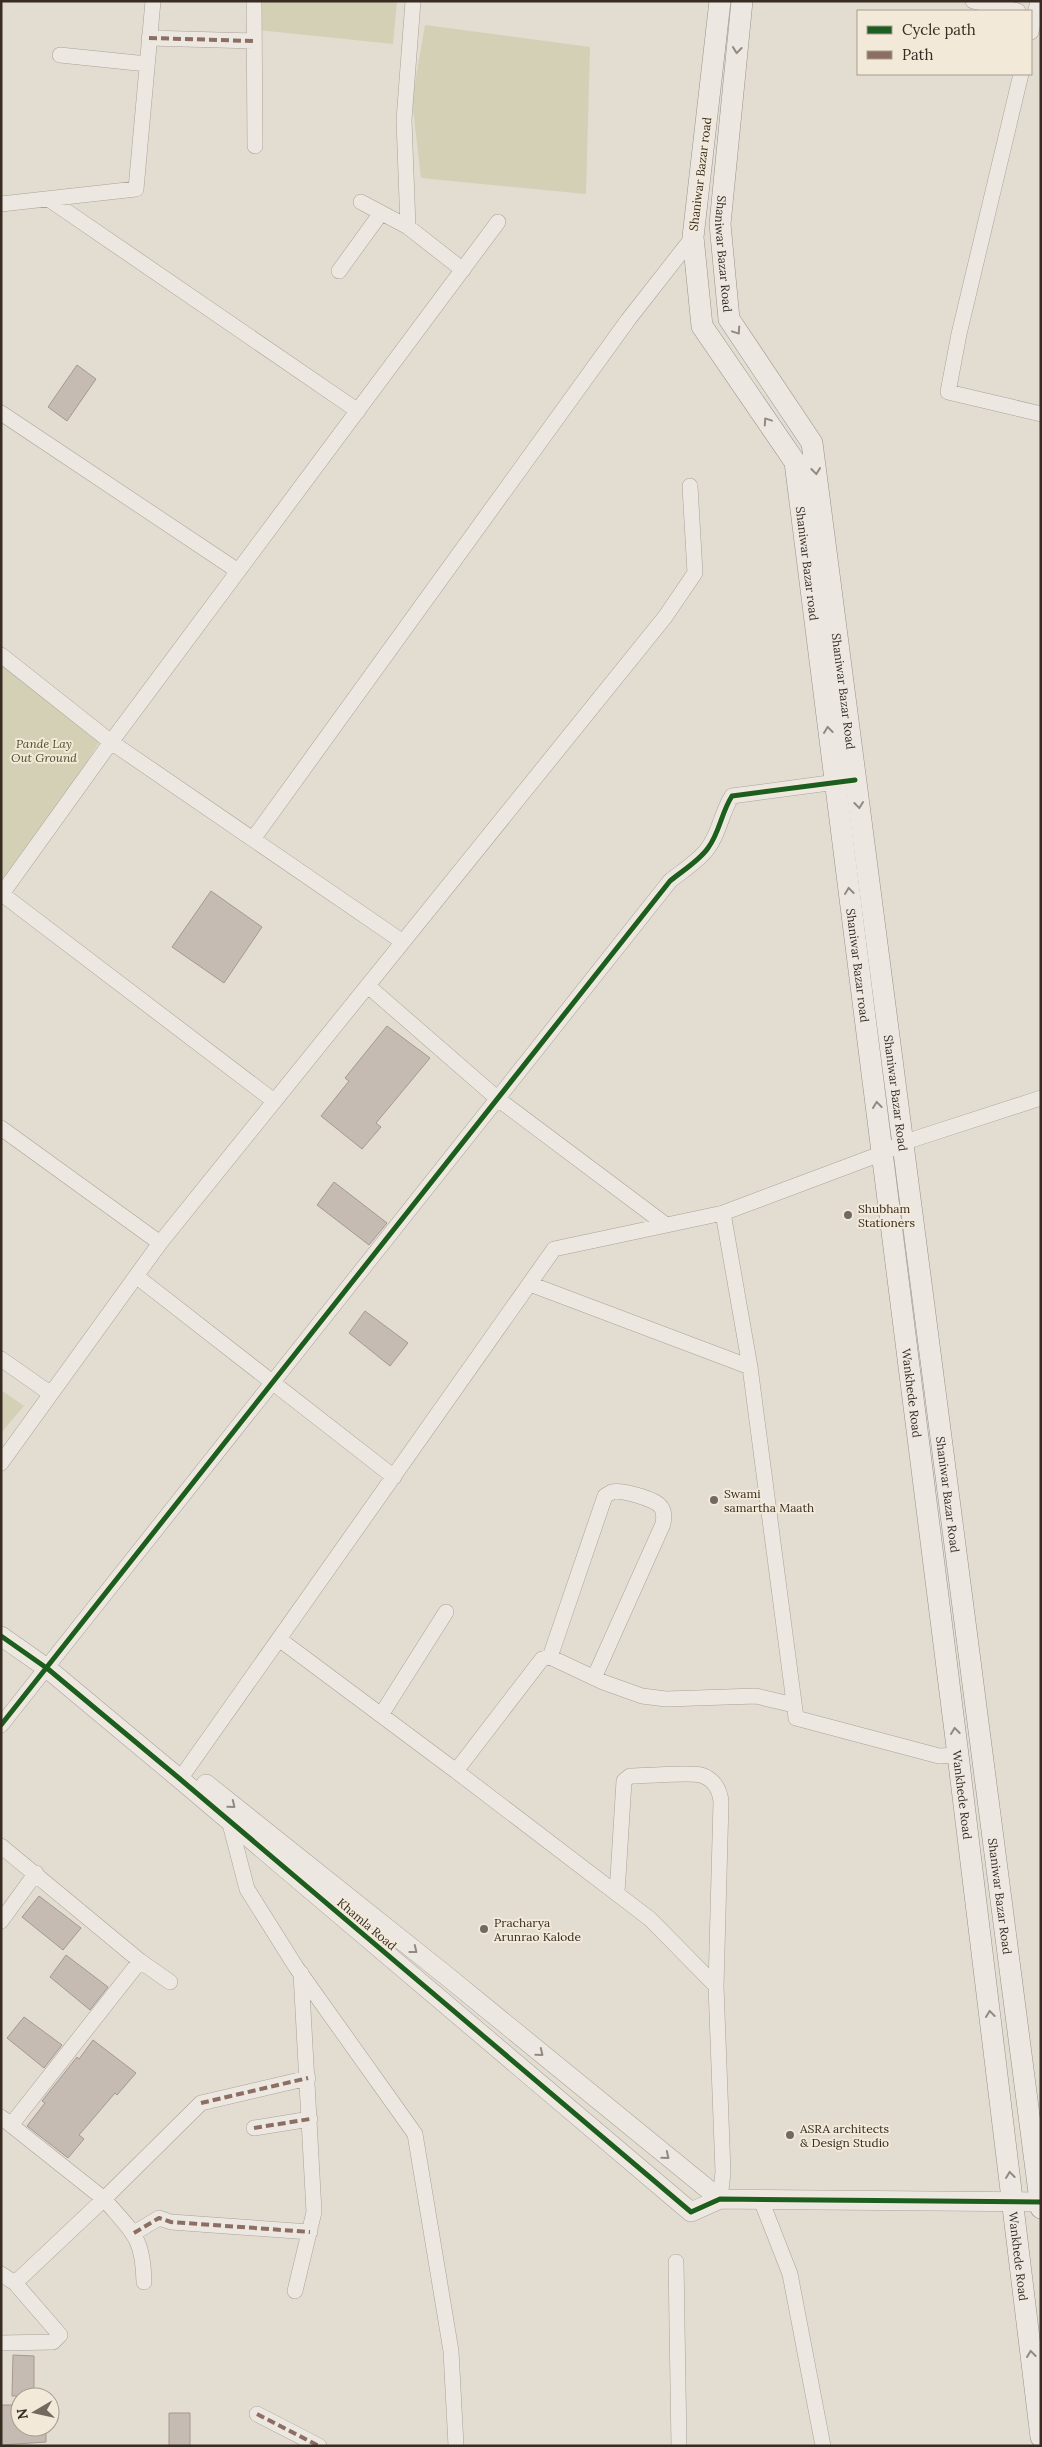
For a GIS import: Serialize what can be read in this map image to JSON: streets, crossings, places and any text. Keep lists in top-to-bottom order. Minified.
{"streets":{"main road":["Shaniwar Bazar road","Shaniwar Bazar Road","Wankhede Road"],"street":["Khamla Road"]},"crossings":[["Shaniwar Bazar road","Shaniwar Bazar Road"],["Shaniwar Bazar road","Wankhede Road"]],"one_way":["Shaniwar Bazar road","Shaniwar Bazar Road","Wankhede Road"],"parks":["Pande Lay Out Ground"],"places":["Shubham Stationers","Swami samartha Maath","Pracharya Arunrao Kalode","ASRA architects & Design Studio"],"legend":["Cycle path","Path"],"north":"left"}
